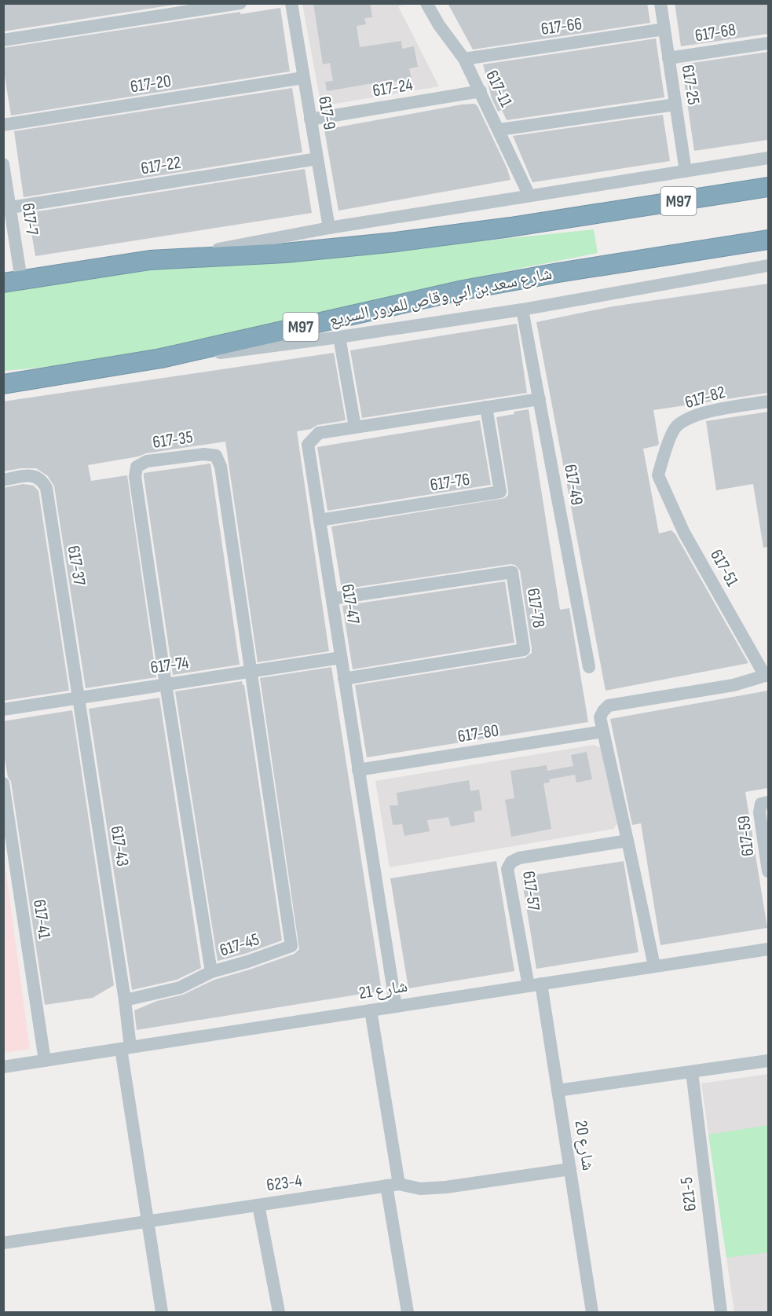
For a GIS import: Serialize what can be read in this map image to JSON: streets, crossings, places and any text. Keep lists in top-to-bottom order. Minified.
{"streets":{"highway":["M97","شارع سعد بن ابي وقاص للمرور السريع"],"street":["617-66","617-68","617-20","617-25","617-24","617-11","617-9","617-22","617-7","617-82","617-35","617-76","617-49","617-37","617-51","617-47","617-78","617-74","617-80","617-59","617-43","617-57","617-41","617-45","شارع 21","شارع 20","623-4","621-5"]},"crossings":[["617-66","617-25"],["617-66","617-11"],["617-68","617-25"],["617-20","617-9"],["617-24","617-11"],["617-24","617-9"],["617-9","617-22"],["617-22","617-7"],["M97","617-7"],["617-82","617-51"],["617-35","617-74"],["617-35","617-45"],["617-76","617-47"],["617-49","617-47"],["617-37","617-74"],["617-37","617-43"],["617-47","617-78"],["617-47","617-74"],["617-47","617-80"],["617-47","شارع 21"],["617-74","617-43"],["617-74","617-45"],["617-43","شارع 21"],["617-43","623-4"],["617-57","شارع 21"],["617-57","شارع 20"],["617-41","شارع 21"],["شارع 21","شارع 20"],["شارع 20","623-4"]]}
